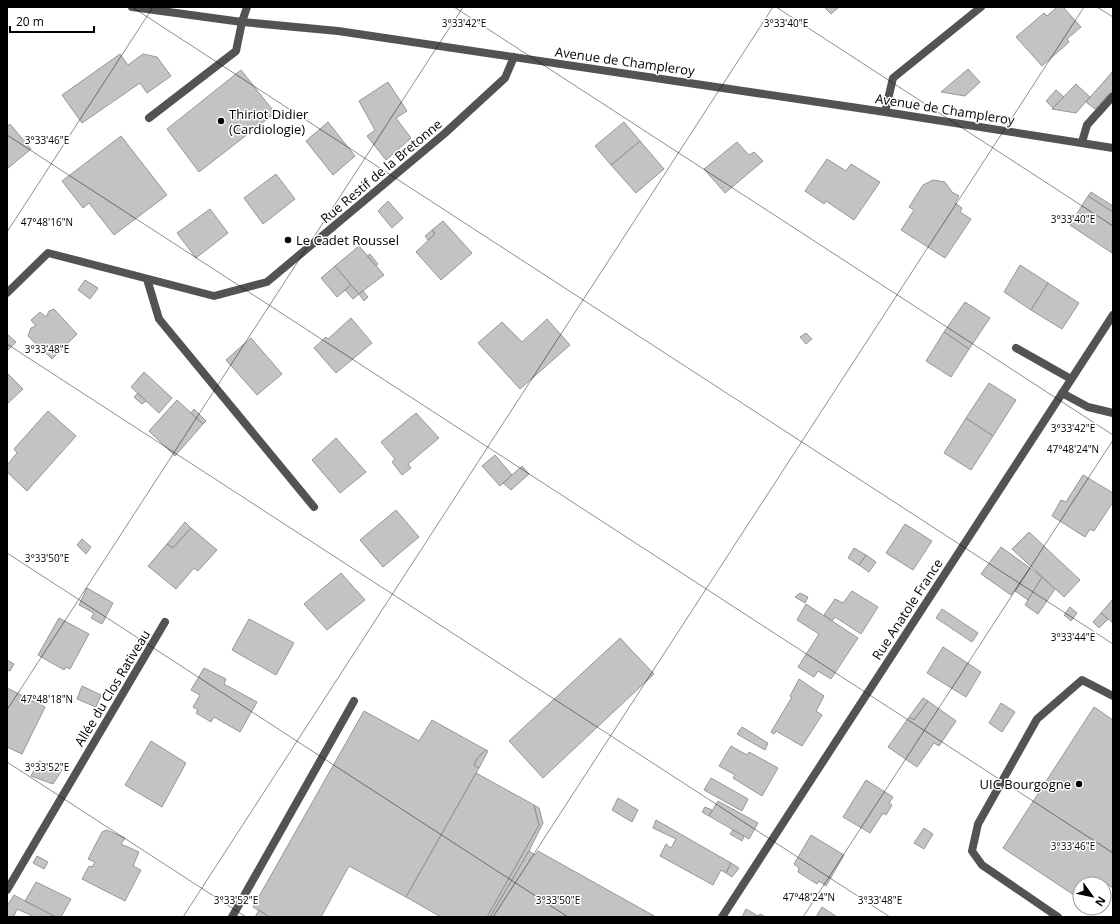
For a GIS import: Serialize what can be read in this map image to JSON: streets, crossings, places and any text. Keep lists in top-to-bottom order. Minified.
{"streets":{"street":["Avenue de Champleroy","Rue Restif de la Bretonne","Rue Anatole France","Allée du Clos Rativeau"]},"crossings":[["Avenue de Champleroy","Rue Restif de la Bretonne"]],"places":["Thiriot Didier (Cardiologie)","Le Cadet Roussel","UIC Bourgogne"],"scale_bar":"20 m","north":"bottom right","coordinates":["3°33'42\"E","3°33'40\"E","3°33'46\"E","47°48'16\"N","3°33'48\"E","47°48'24\"N","3°33'50\"E","3°33'44\"E","47°48'18\"N","3°33'52\"E"]}
